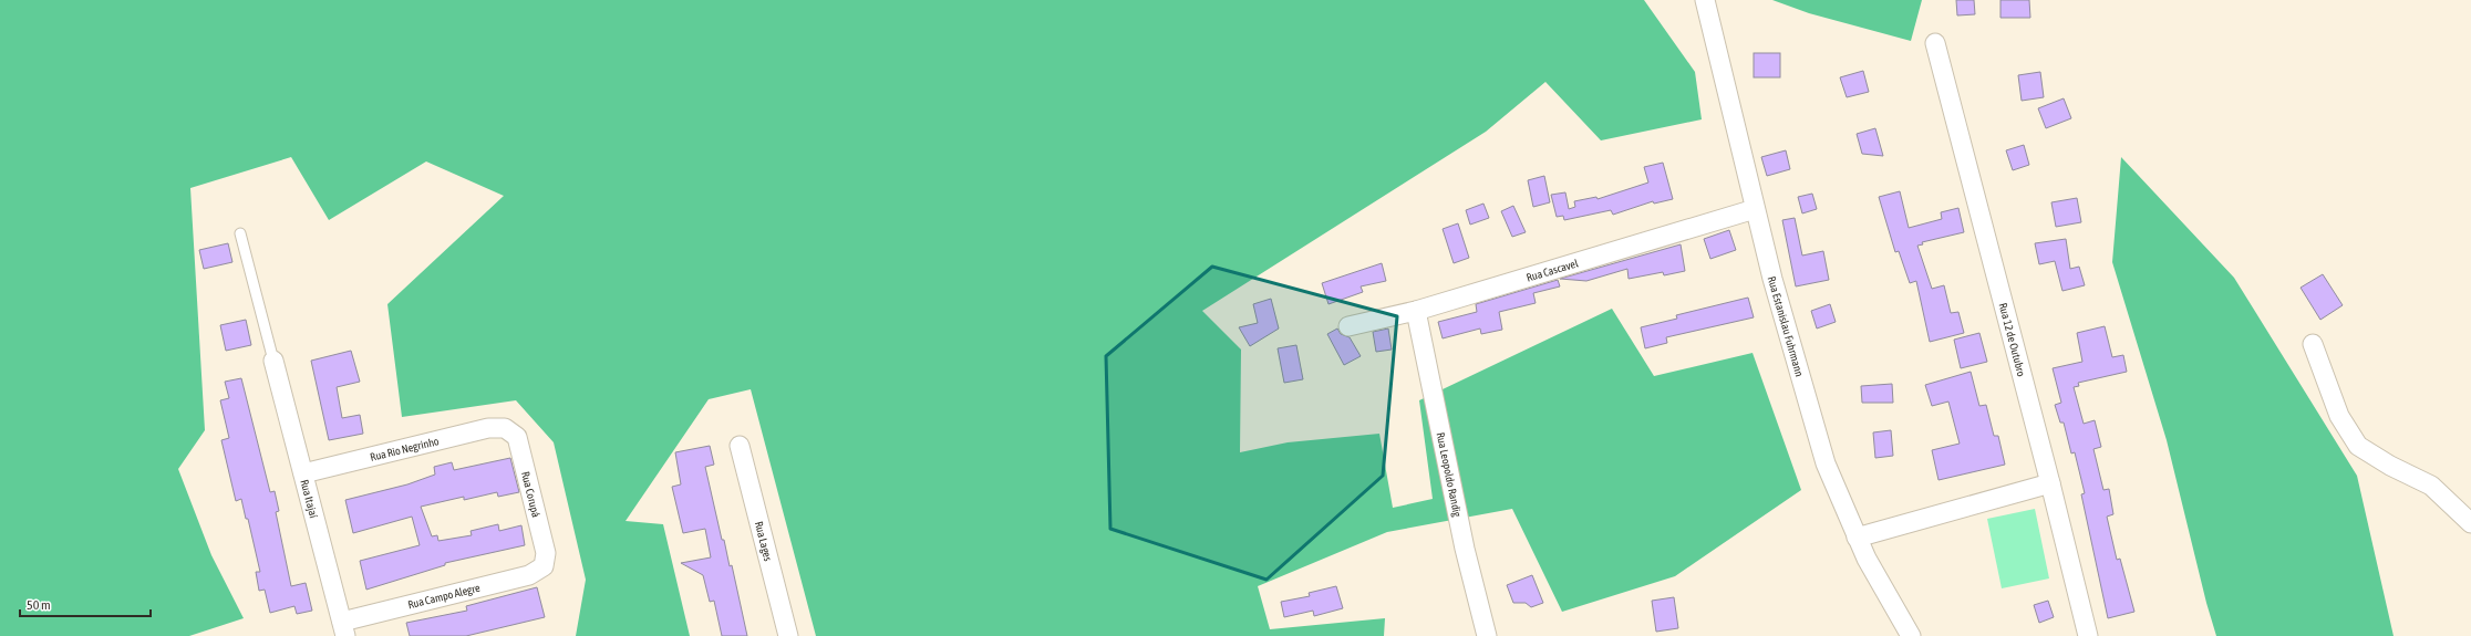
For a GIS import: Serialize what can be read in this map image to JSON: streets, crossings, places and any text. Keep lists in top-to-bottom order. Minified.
{"streets":{"street":["Rua Cascavel","Rua Estanislau Fuhrmann","Rua 12 de Outubro","Rua Rio Negrinho","Rua Leopoldo Randig","Rua Corupá","Rua Itajaí","Rua Lages","Rua Campo Alegre"]},"crossings":[["Rua Cascavel","Rua Estanislau Fuhrmann"],["Rua Cascavel","Rua Leopoldo Randig"],["Rua Rio Negrinho","Rua Corupá"],["Rua Rio Negrinho","Rua Itajaí"],["Rua Corupá","Rua Campo Alegre"],["Rua Itajaí","Rua Campo Alegre"]],"scale_bar":"50 m"}
